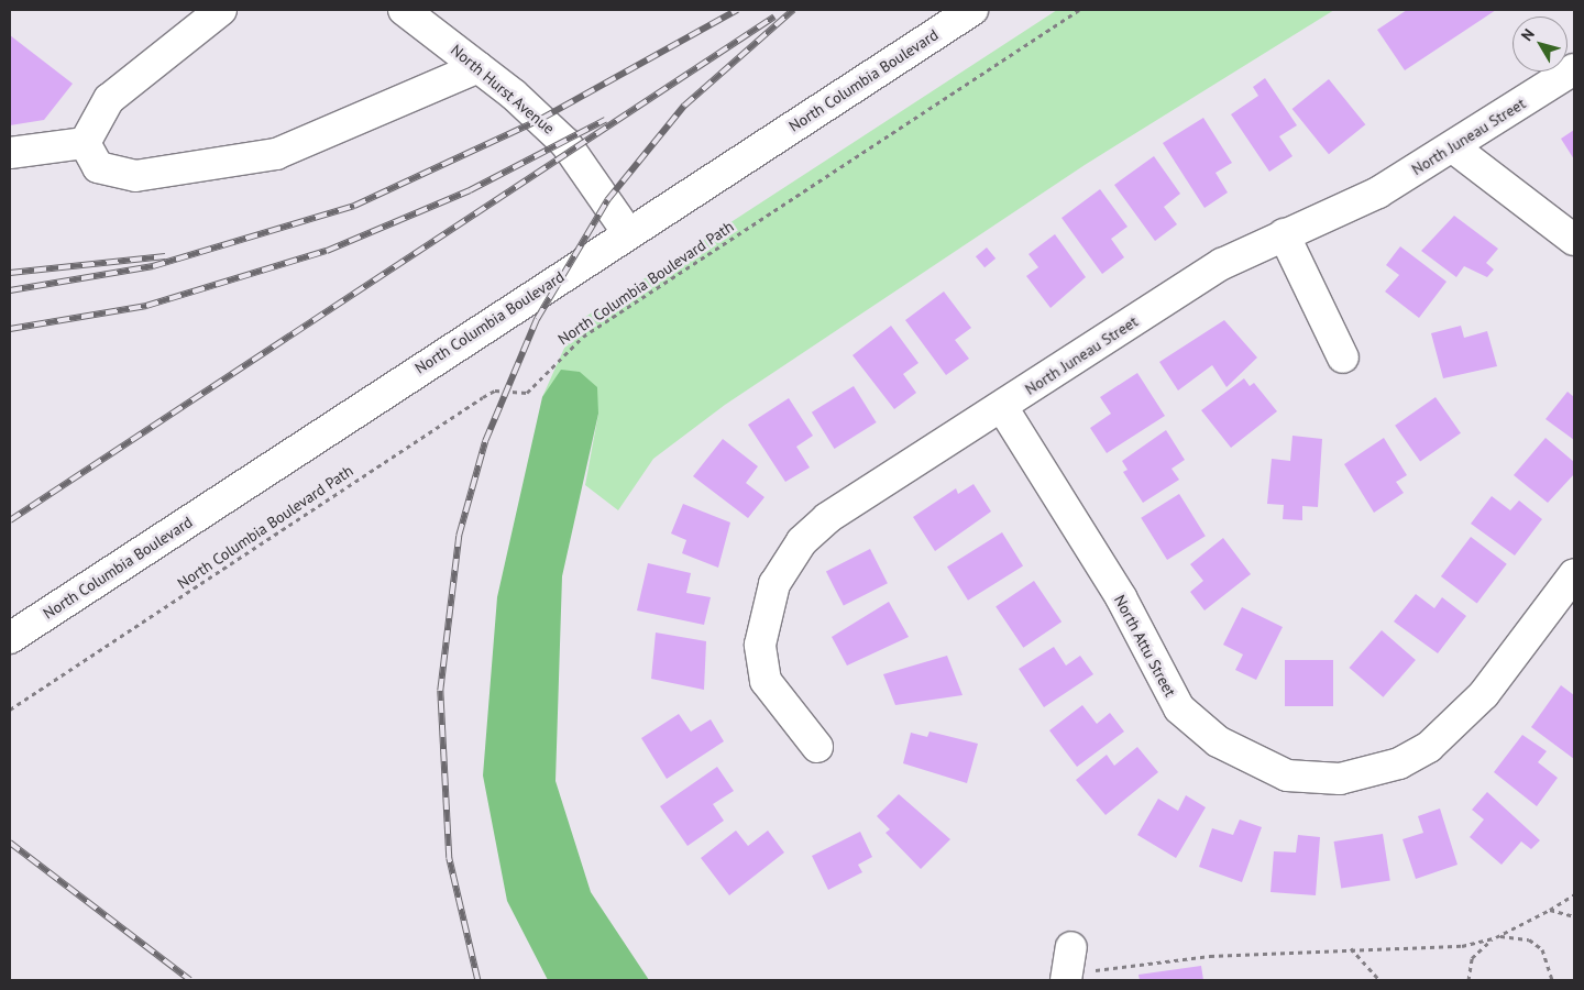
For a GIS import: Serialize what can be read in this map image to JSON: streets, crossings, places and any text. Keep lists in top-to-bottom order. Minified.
{"streets":{"street":["North Columbia Boulevard","North Hurst Avenue","North Juneau Street","North Attu Street"],"path":["North Columbia Boulevard Path"]},"crossings":[["North Columbia Boulevard","North Hurst Avenue"],["North Juneau Street","North Attu Street"]],"north":"top left"}
